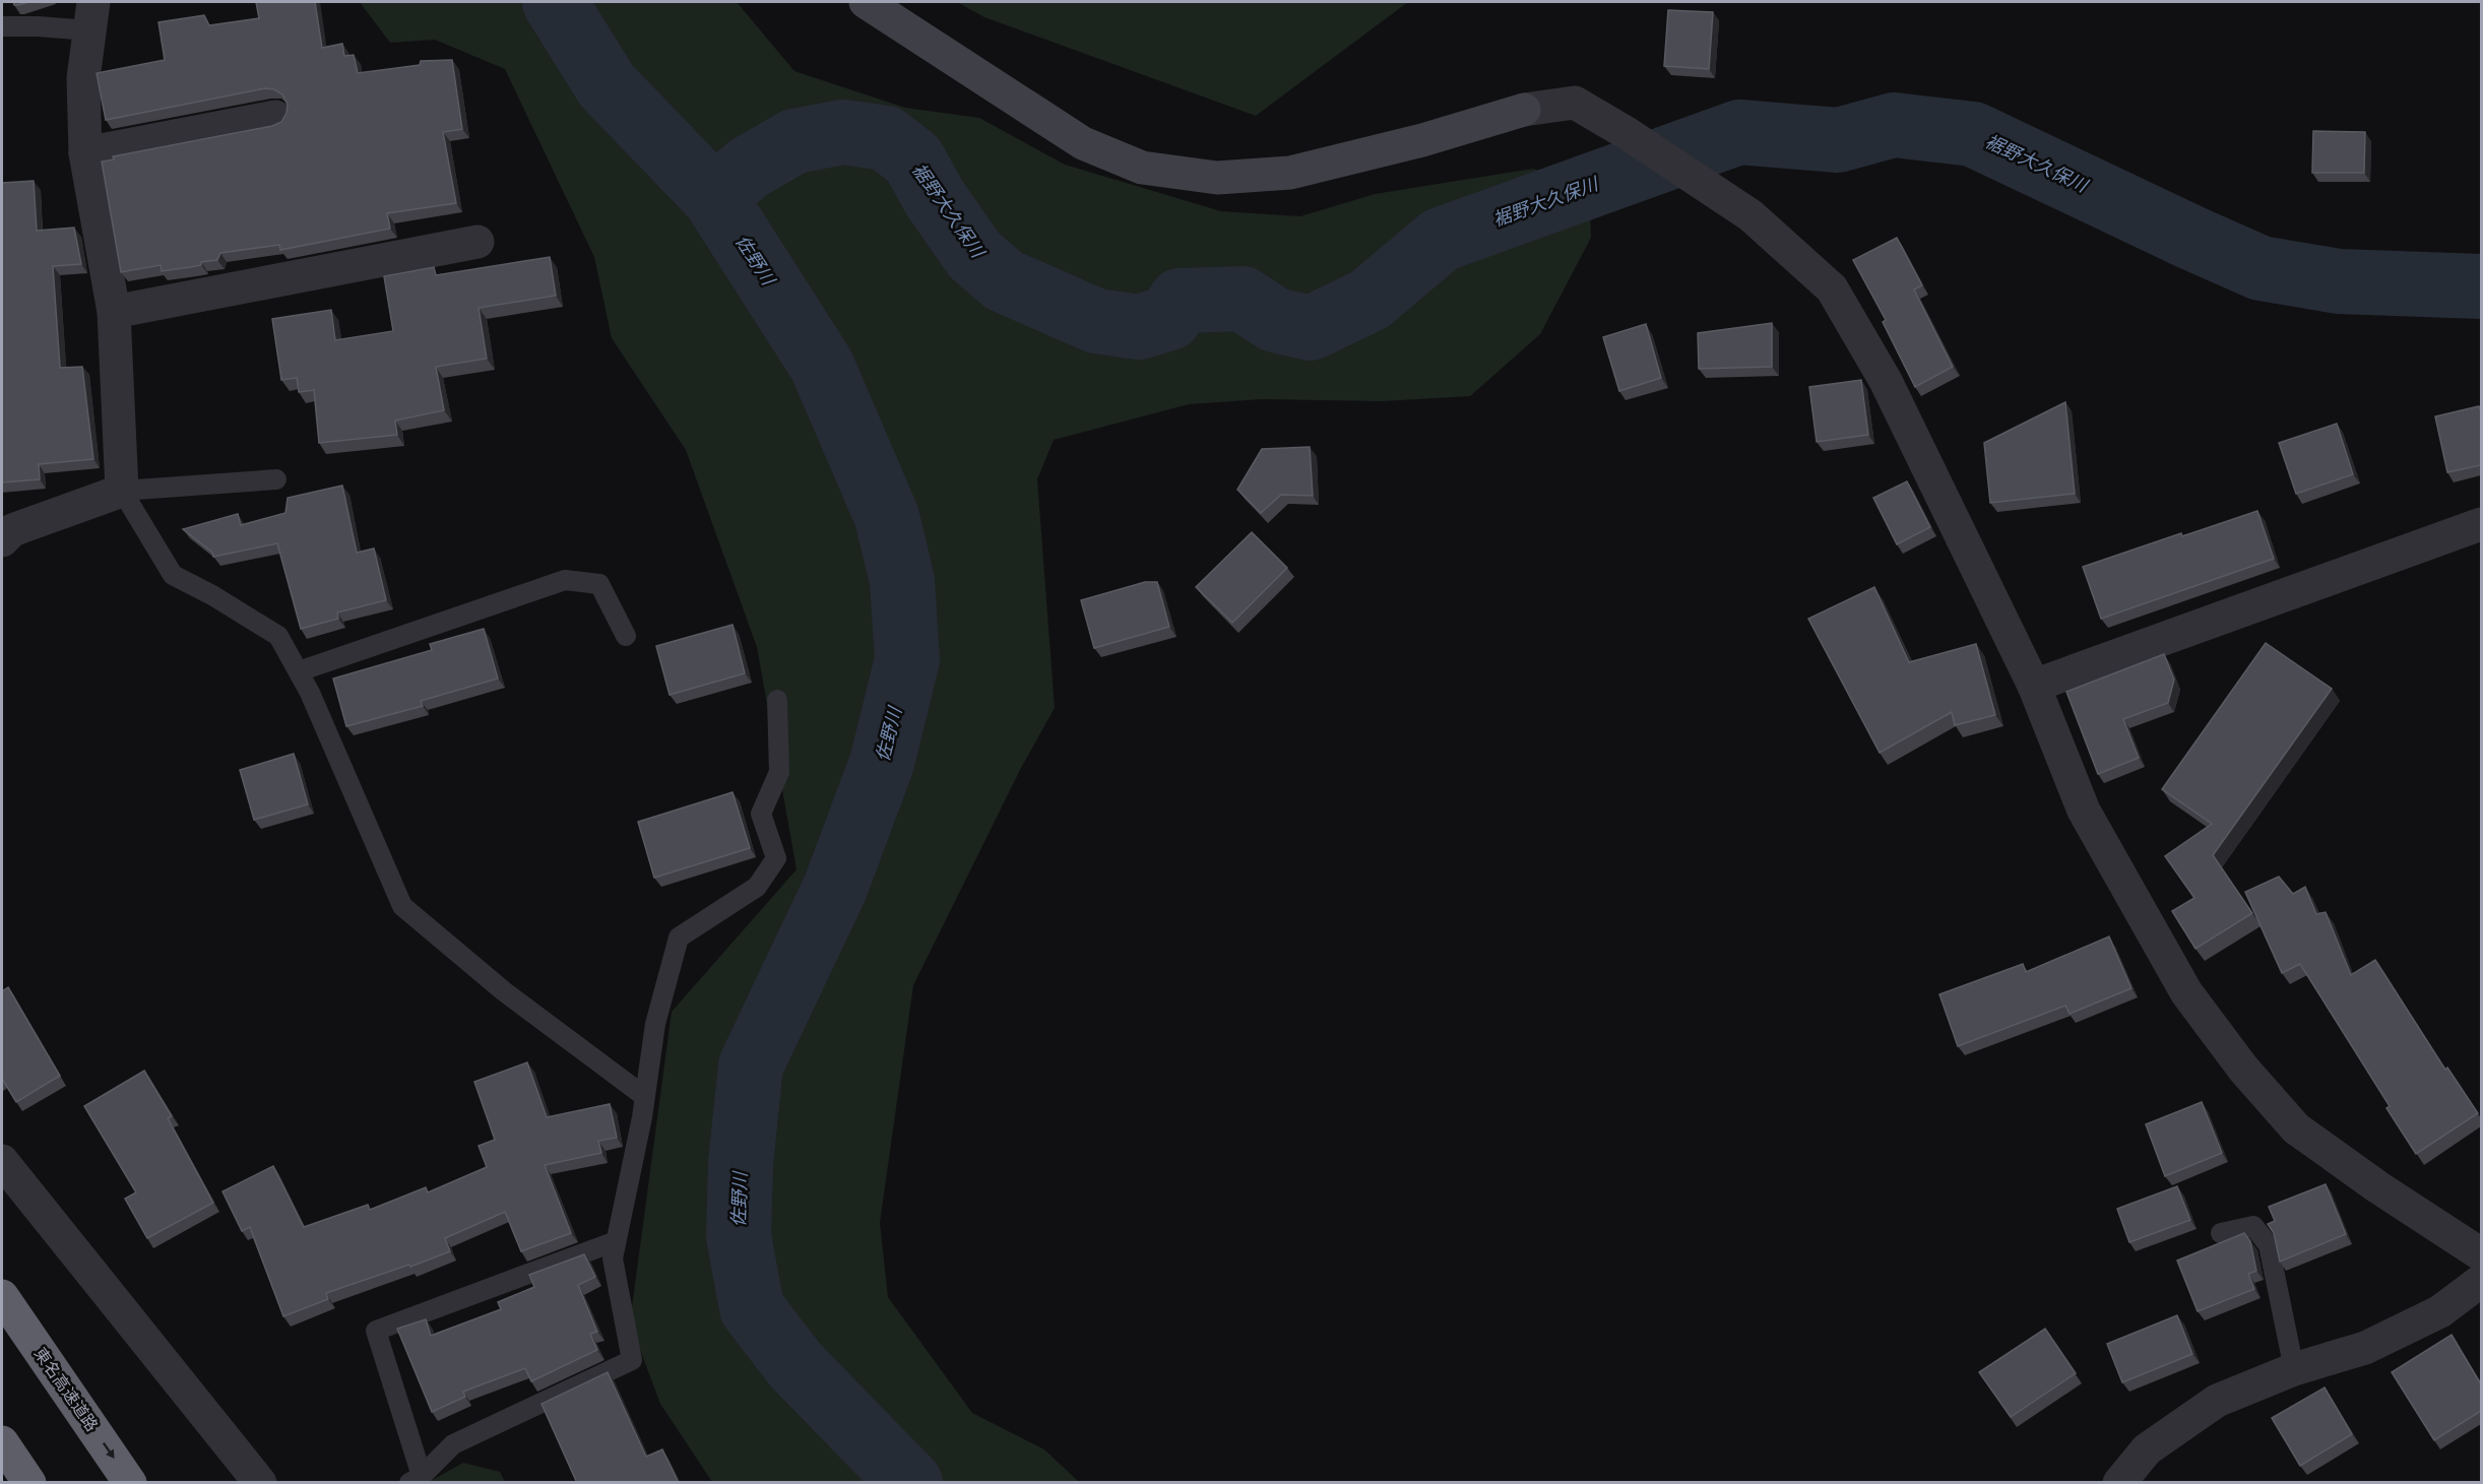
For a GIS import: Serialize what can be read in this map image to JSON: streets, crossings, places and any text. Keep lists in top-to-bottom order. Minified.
{"streets":{"highway":["東名高速道路"]},"one_way":["東名高速道路"],"water":["裾野大久保川","佐野川"]}
